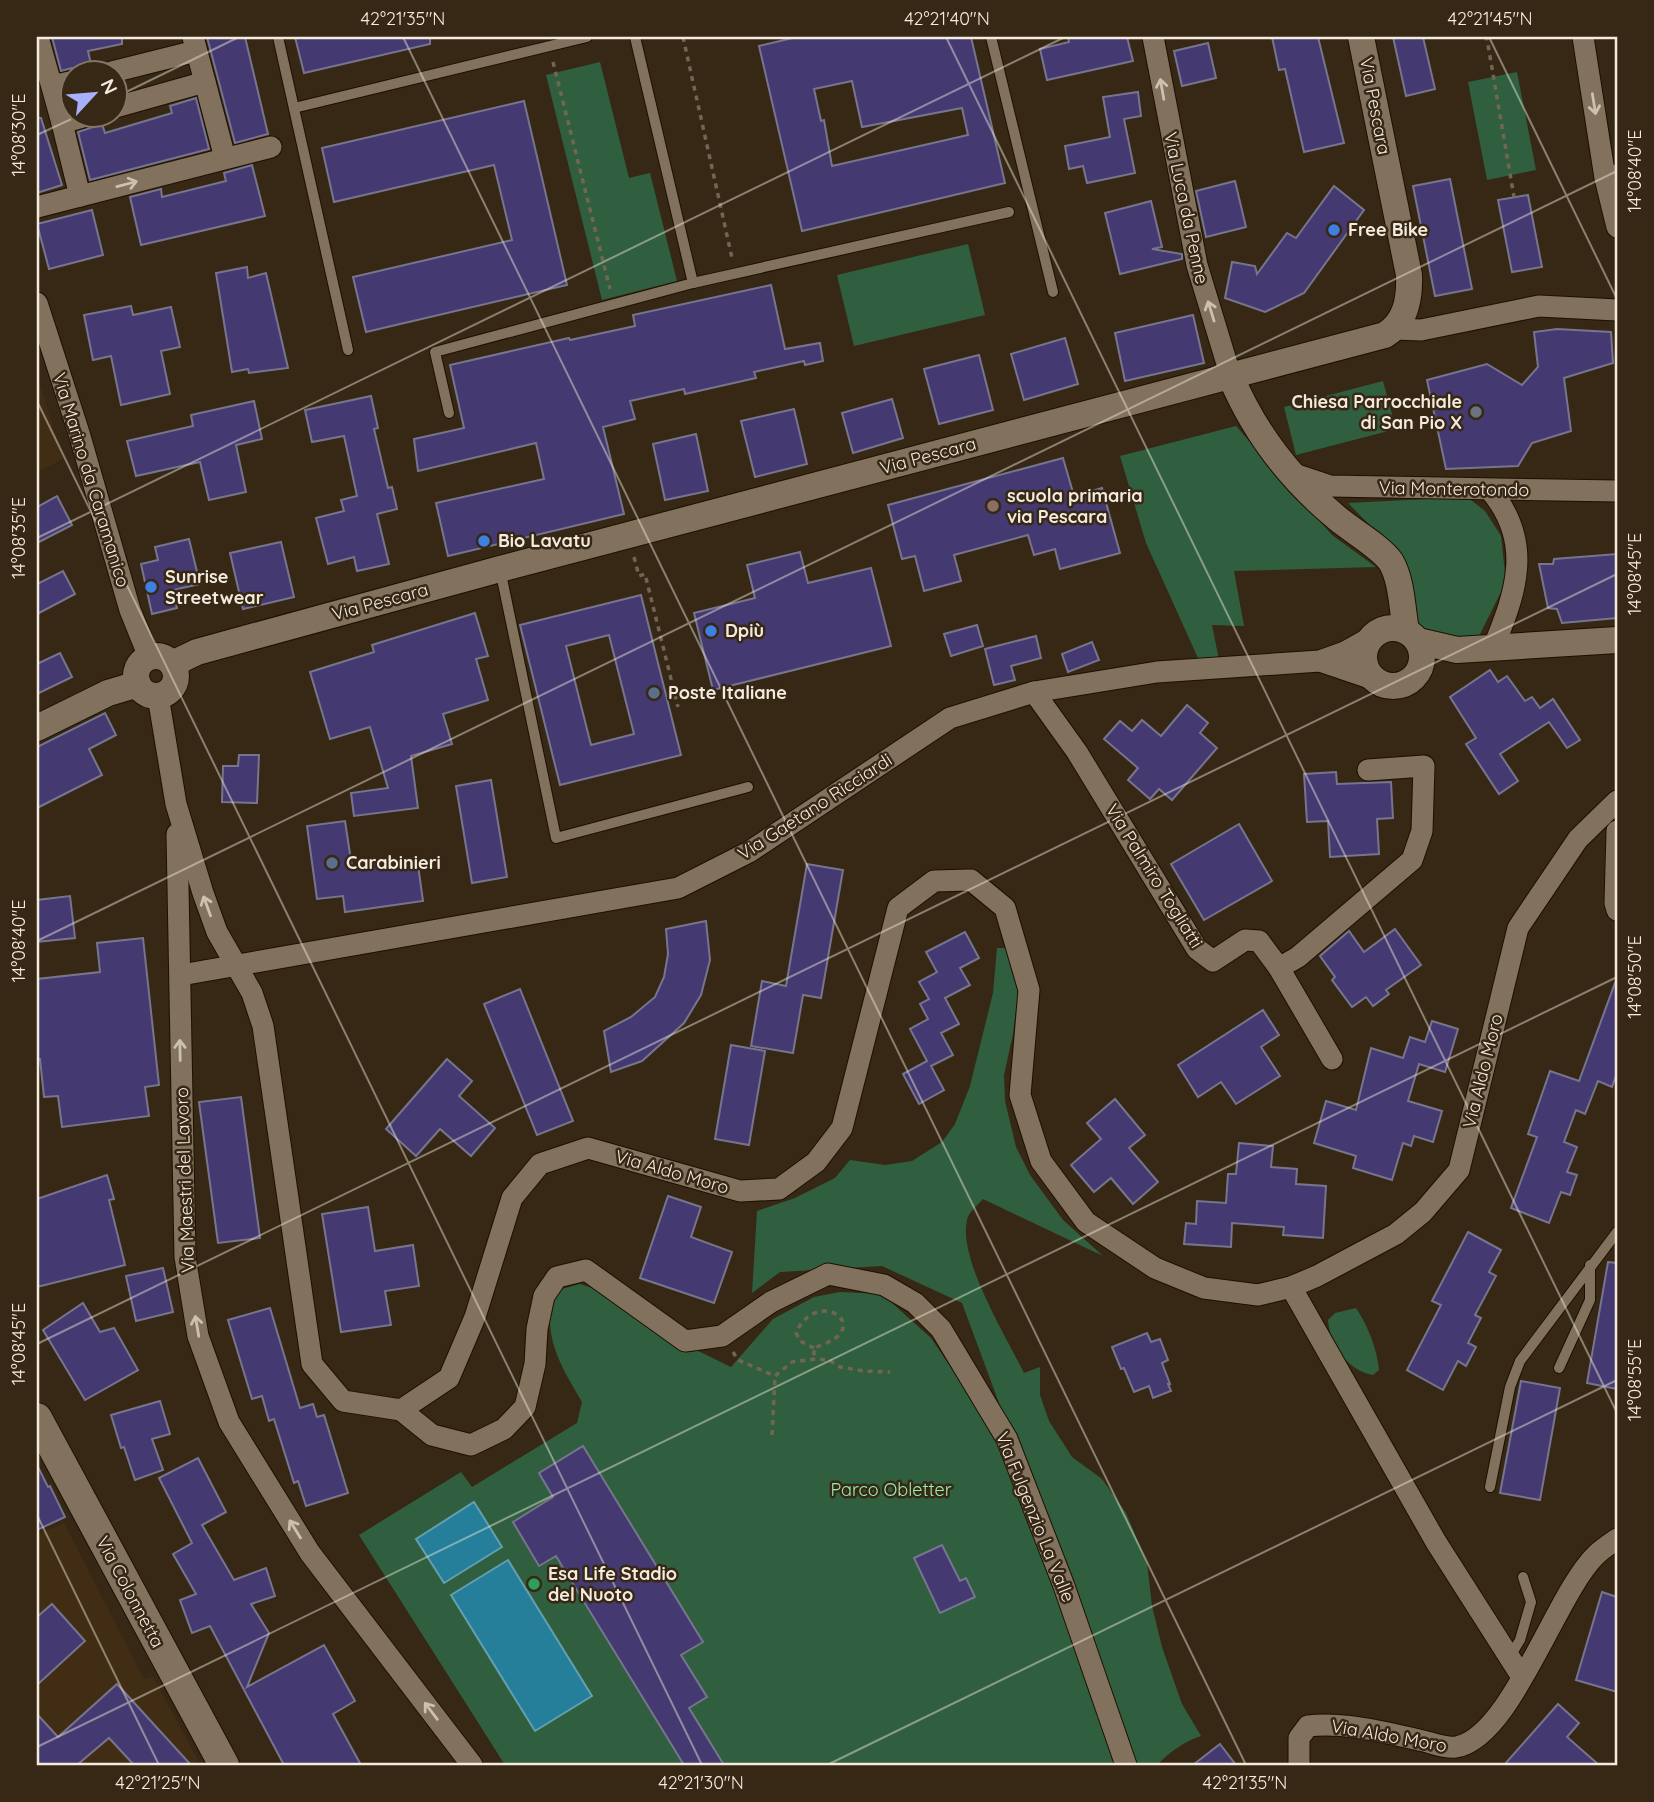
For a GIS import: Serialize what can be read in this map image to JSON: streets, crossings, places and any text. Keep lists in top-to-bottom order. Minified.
{"streets":{"main road":["Via Colonnetta"],"street":["Via Pescara","Via Luca da Penne","Via Marino da Caramanico","Via Monterotondo","Via Gaetano Ricciardi","Via Palmiro Togliatti","Via Aldo Moro","Via Maestri del Lavoro","Via Fulgenzio La Valle"]},"crossings":[["Via Pescara","Via Luca da Penne"],["Via Pescara","Via Marino da Caramanico"],["Via Pescara","Via Maestri del Lavoro"],["Via Marino da Caramanico","Via Maestri del Lavoro"],["Via Gaetano Ricciardi","Via Palmiro Togliatti"],["Via Gaetano Ricciardi","Via Maestri del Lavoro"],["Via Aldo Moro","Via Fulgenzio La Valle"]],"one_way":["Via Luca da Penne"],"parks":["Parco Obletter"],"places":["Free Bike","Chiesa Parrocchiale di San Pio X","scuola primaria via Pescara","Bio Lavatu","Sunrise Streetwear","Dpiù","Poste Italiane","Carabinieri","Esa Life Stadio del Nuoto"],"north":"top right","coordinates":["42°21'35\"N","42°21'40\"N","42°21'45\"N","14°08'30\"E","14°08'40\"E","14°08'35\"E","14°08'45\"E","14°08'50\"E","14°08'55\"E","42°21'25\"N","42°21'30\"N"]}
